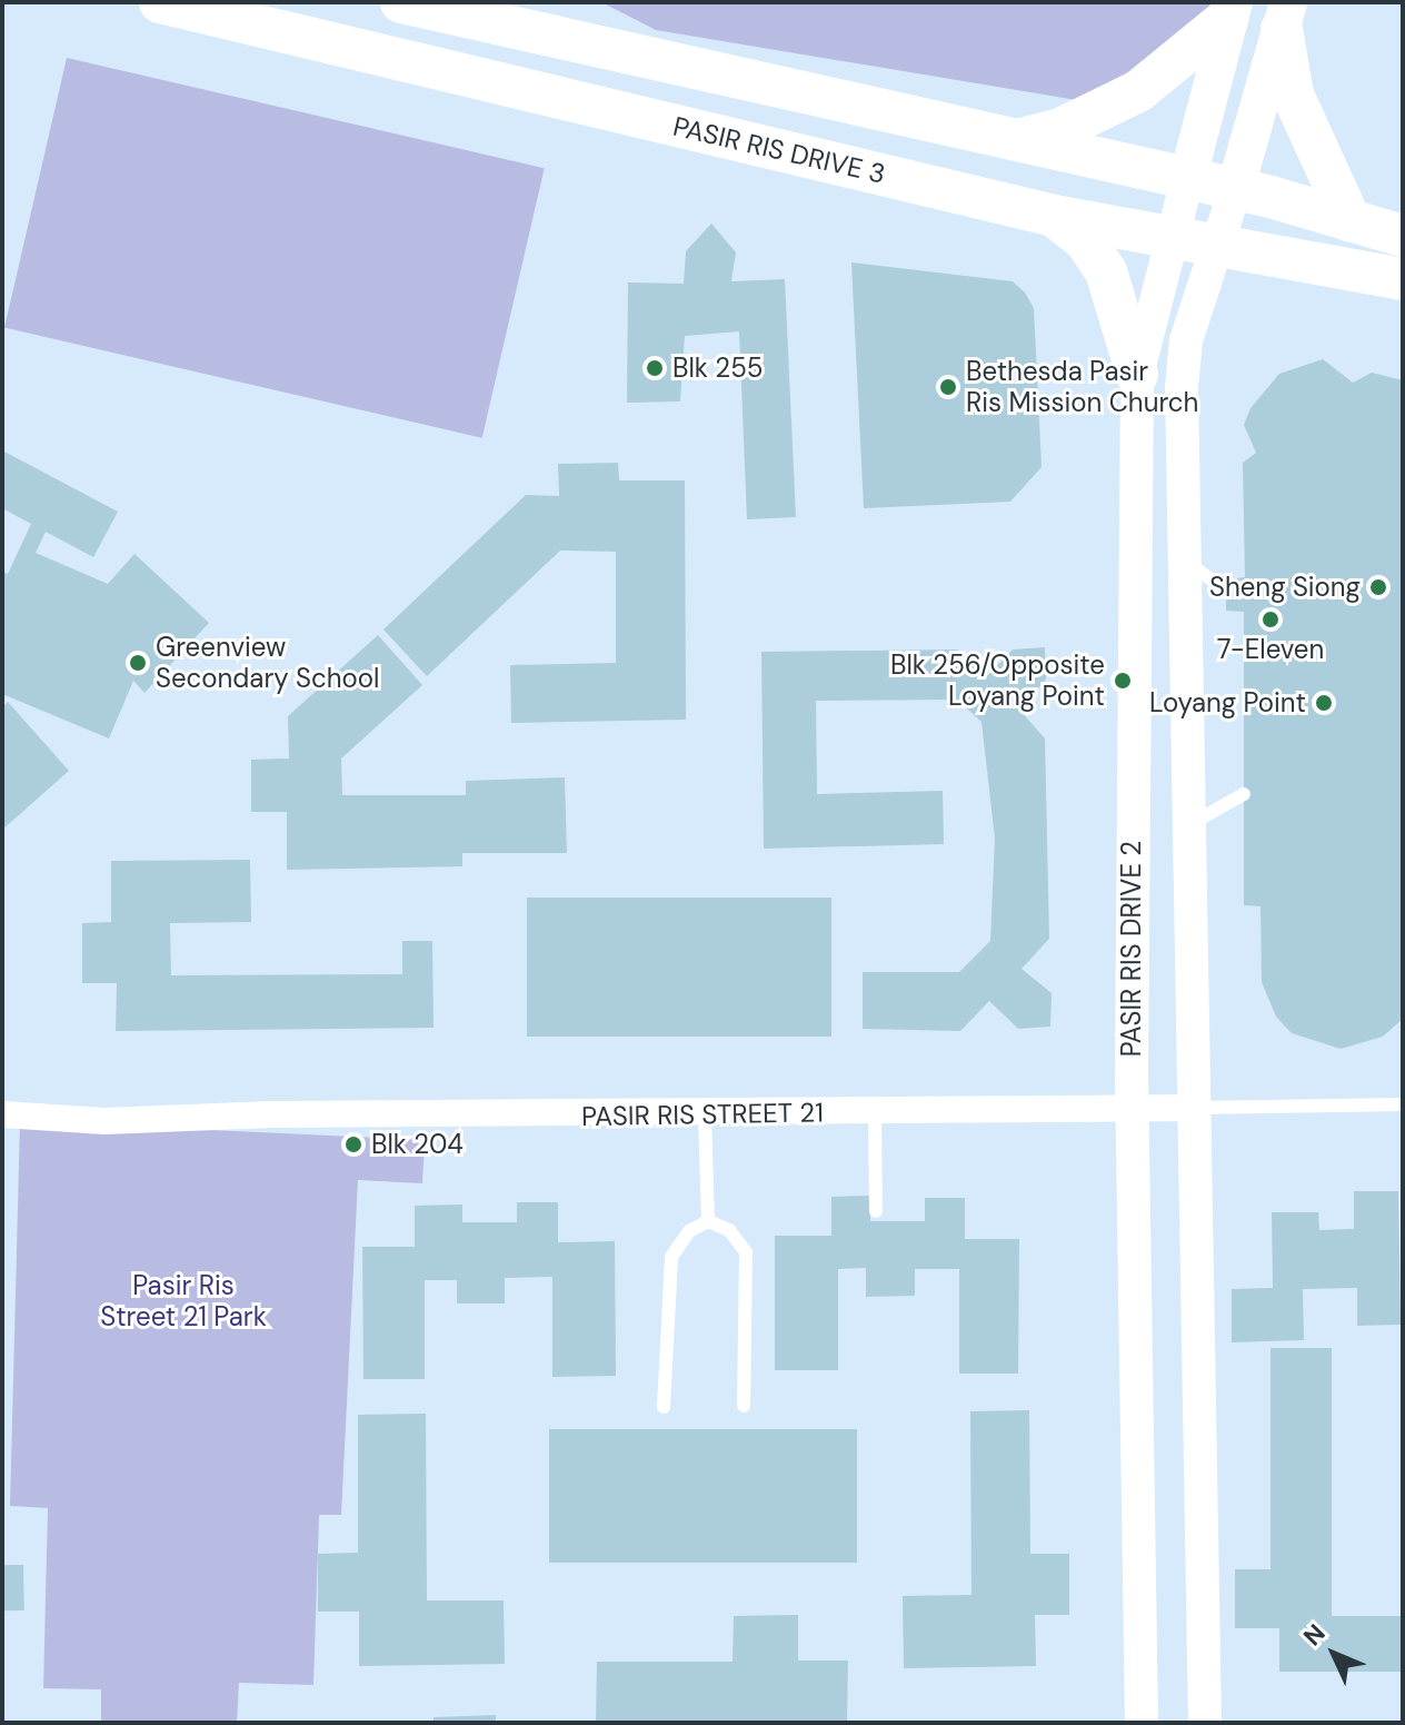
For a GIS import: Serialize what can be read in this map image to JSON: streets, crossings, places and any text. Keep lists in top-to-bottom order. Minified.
{"streets":{"main road":["PASIR RIS DRIVE 3"],"street":["PASIR RIS DRIVE 2","PASIR RIS STREET 21"]},"crossings":[["PASIR RIS DRIVE 3","PASIR RIS DRIVE 2"],["PASIR RIS DRIVE 2","PASIR RIS STREET 21"]],"parks":["Pasir Ris Street 21 Park"],"places":["Blk 255","Bethesda Pasir Ris Mission Church","Sheng Siong","7-Eleven","Greenview Secondary School","Blk 256/Opposite Loyang Point","Loyang Point","Blk 204"],"north":"top left"}
